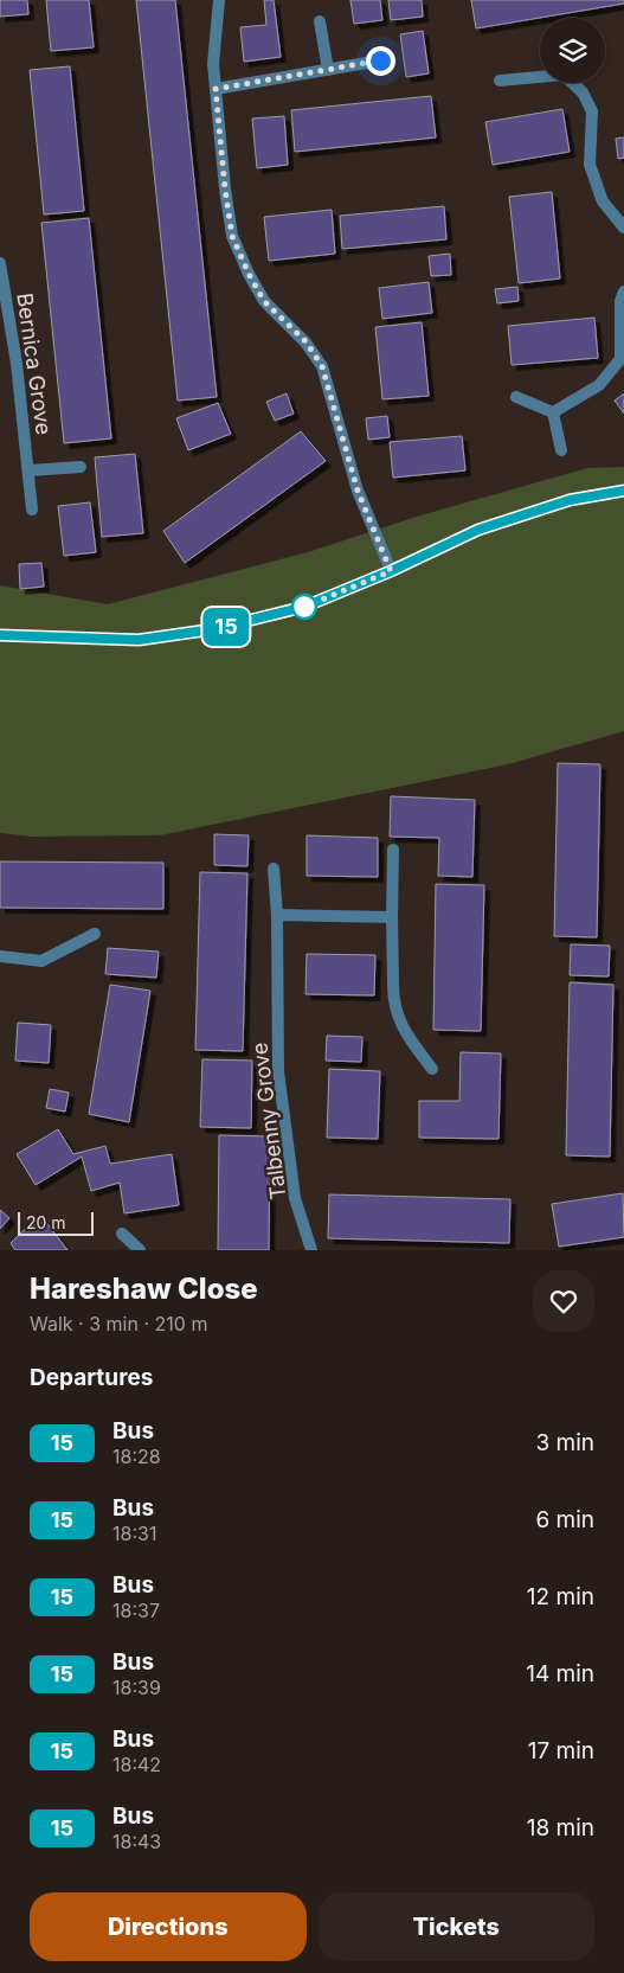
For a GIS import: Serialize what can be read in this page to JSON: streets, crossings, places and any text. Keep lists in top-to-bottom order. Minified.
{"streets":{"street":["Bernica Grove","Talbenny Grove"]},"lines":["bus line 15"],"scale_bar":"20 m","page":{"on_map":"15","scale":"20 m","heading":[["Hareshaw Close","Walk · 3 min · 210 m"],"Departures"],"list":[{"mark":"15","name":"Bus","note":"18:28","value":"3 min"},{"mark":"15","name":"Bus","note":"18:31","value":"6 min"},{"mark":"15","name":"Bus","note":"18:37","value":"12 min"},{"mark":"15","name":"Bus","note":"18:39","value":"14 min"},{"mark":"15","name":"Bus","note":"18:42","value":"17 min"},{"mark":"15","name":"Bus","note":"18:43","value":"18 min"}],"buttons":["Directions","Tickets"]}}
